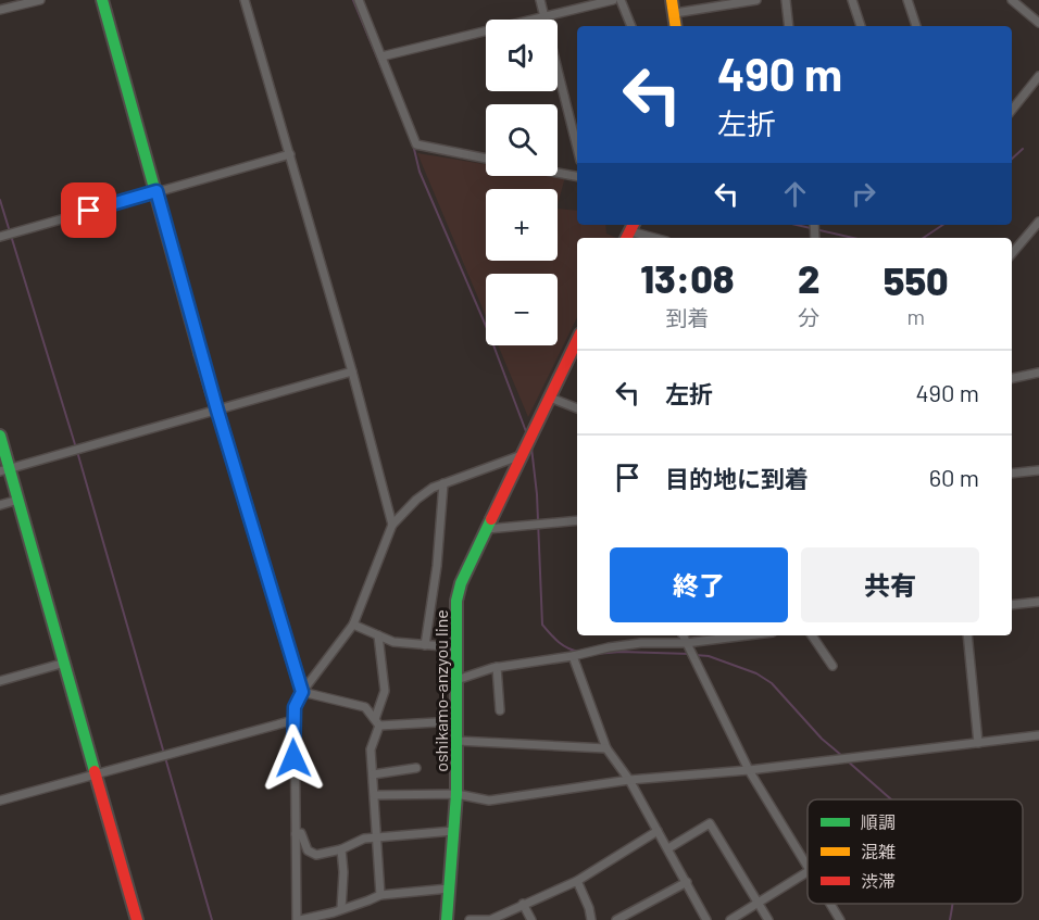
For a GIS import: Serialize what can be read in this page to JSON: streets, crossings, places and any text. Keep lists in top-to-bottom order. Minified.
{"streets":{"street":["oshikamo-anzyou line"]},"legend":["順調","混雑","渋滞"],"page":{"map_buttons":["+","−"],"turn":["490 m","左折"],"eta":["13:08","到着","2","分","550","m"],"list":[{"name":"左折","value":"490 m"},{"name":"目的地に到着","value":"60 m"}],"buttons":["終了","共有"]}}
